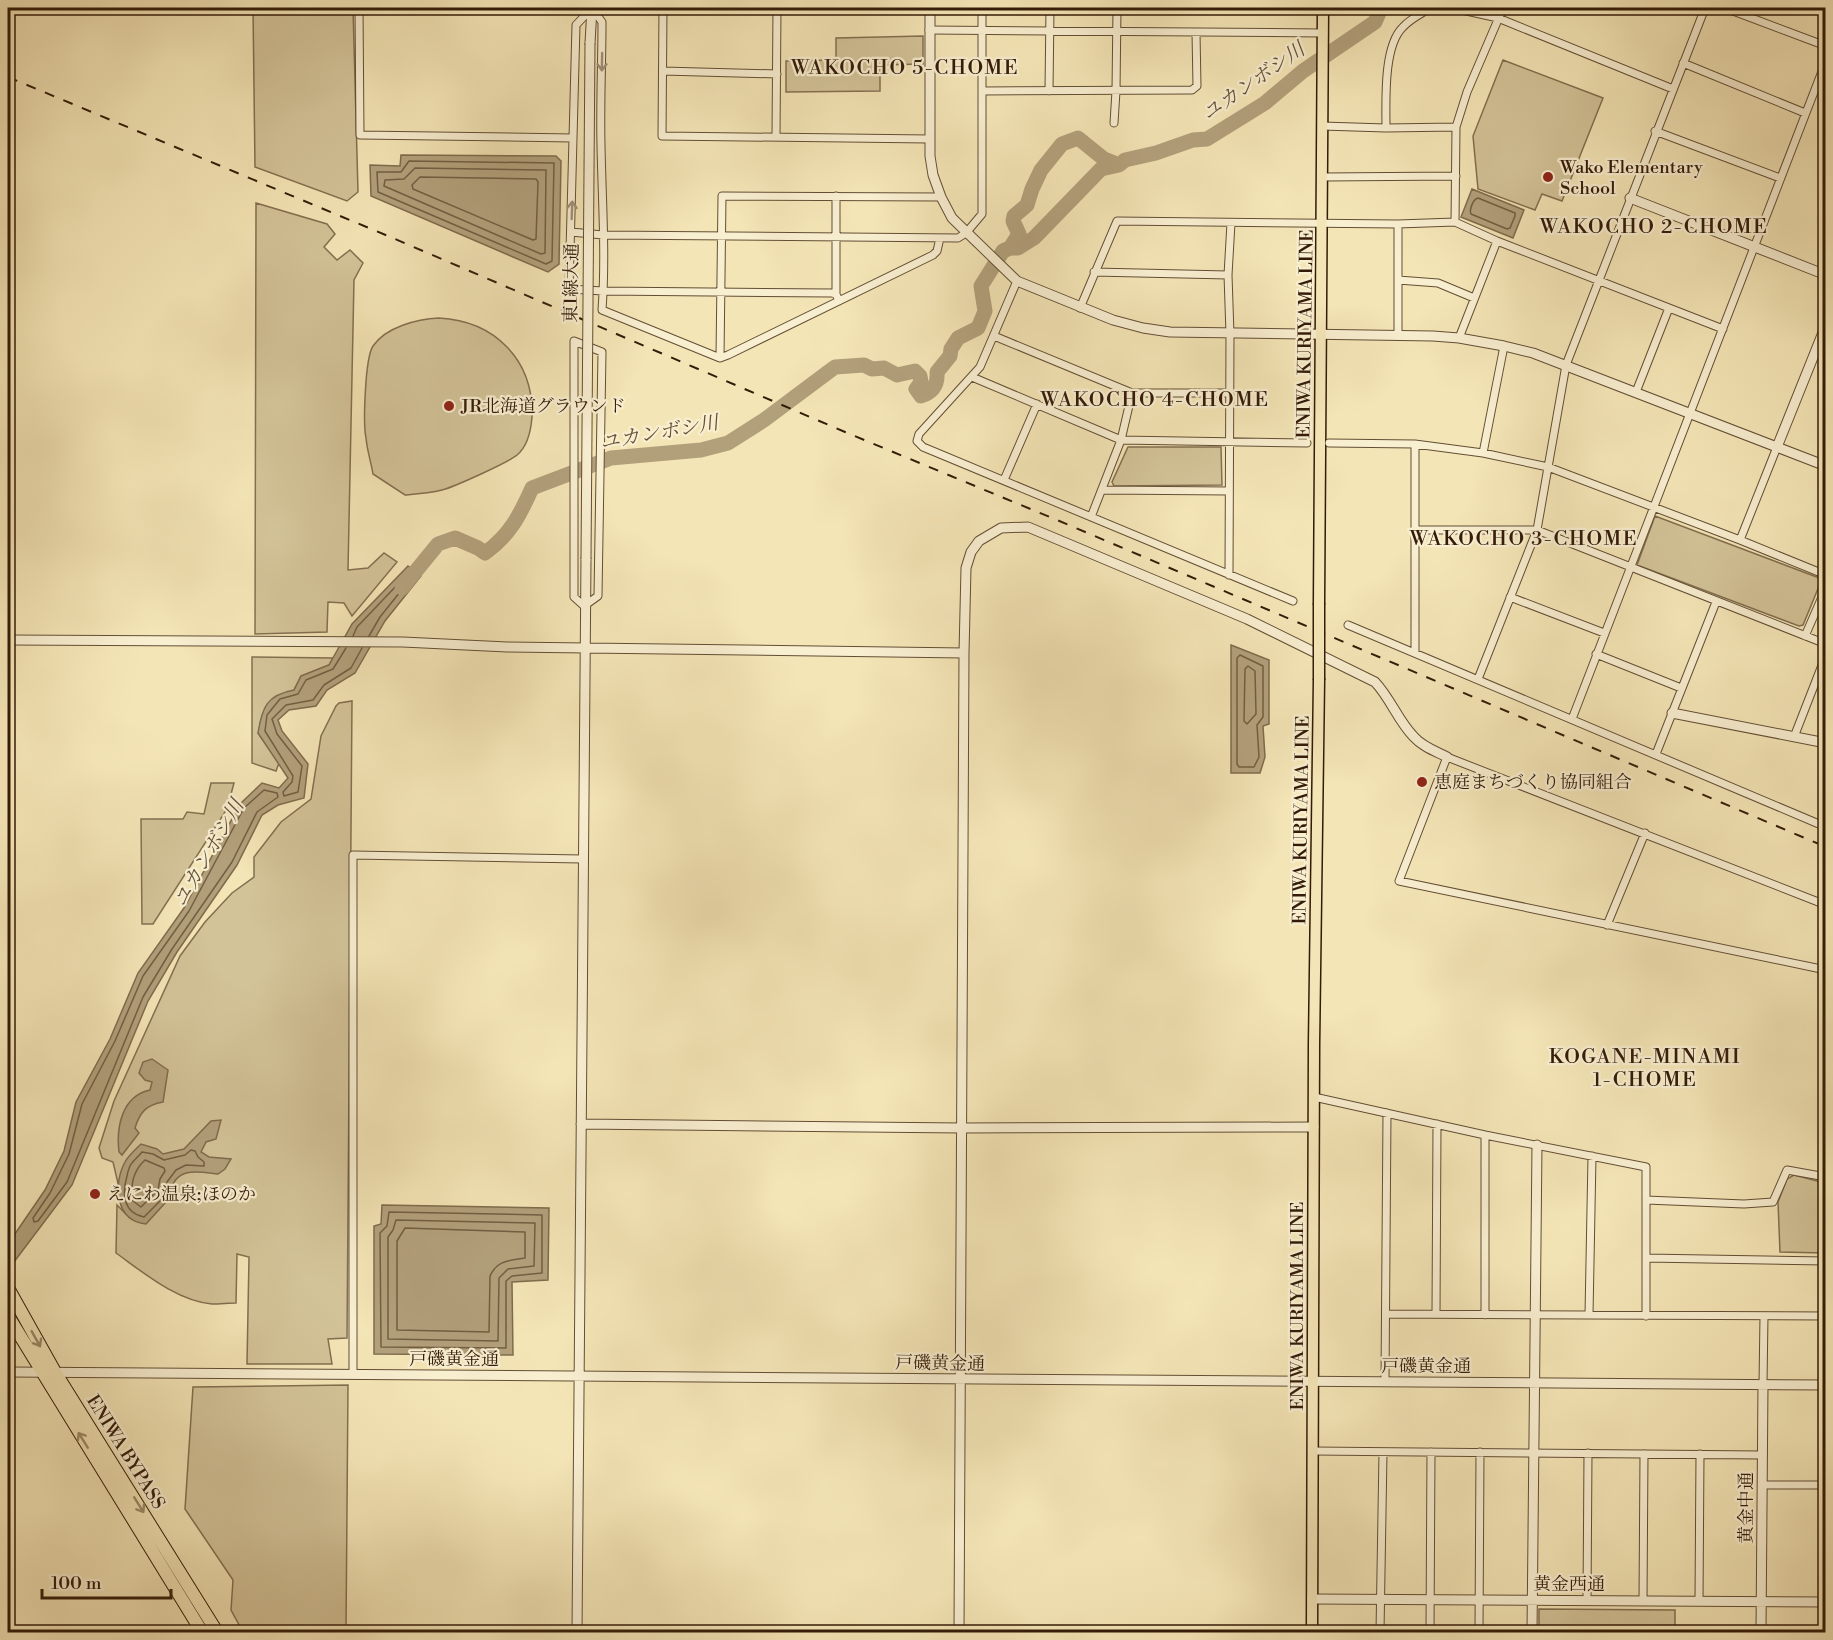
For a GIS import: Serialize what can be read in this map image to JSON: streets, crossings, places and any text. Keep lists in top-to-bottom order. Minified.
{"streets":{"highway":["ENIWA BYPASS"],"main road":["ENIWA KURIYAMA LINE"],"street":["東1線大通","戸磯黄金通","黄金中通","黄金西通"]},"crossings":[["東1線大通","戸磯黄金通"],["ENIWA KURIYAMA LINE","戸磯黄金通"],["ENIWA KURIYAMA LINE","黄金西通"],["戸磯黄金通","ENIWA BYPASS"],["戸磯黄金通","黄金中通"],["黄金中通","黄金西通"]],"districts":["WAKOCHO 5-CHOME","WAKOCHO 2-CHOME","WAKOCHO 4-CHOME","WAKOCHO 3-CHOME","KOGANE-MINAMI 1-CHOME"],"water":["ユカンボシ川"],"places":["Wako Elementary School","JR北海道グラウンド","恵庭まちづくり協同組合","えにわ温泉;ほのか"],"scale_bar":"100 m"}
